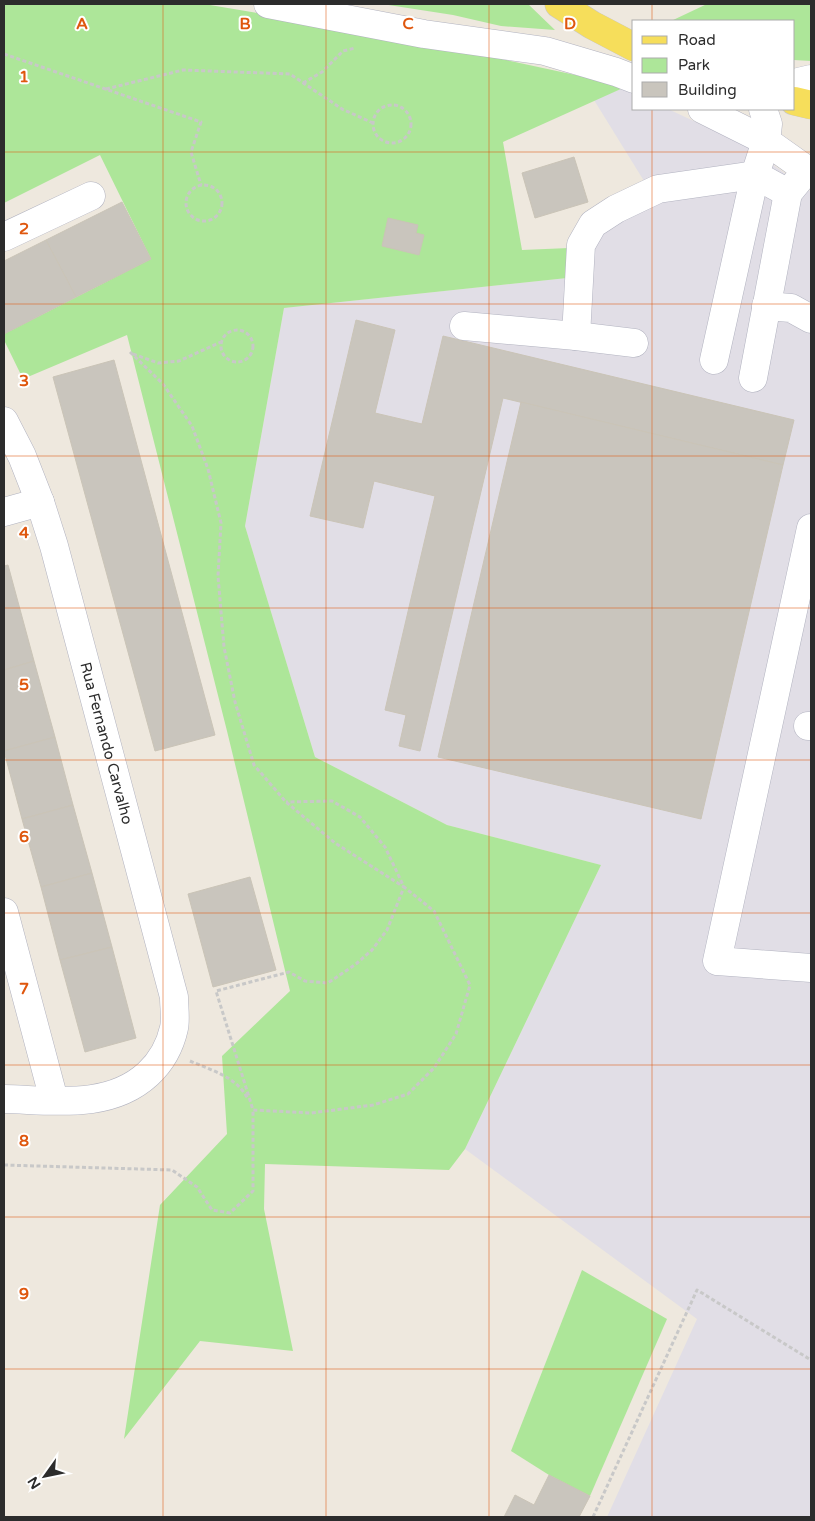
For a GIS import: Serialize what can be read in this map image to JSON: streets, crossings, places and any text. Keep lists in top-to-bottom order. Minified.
{"streets":{"street":["Rua Fernando Carvalho"]},"legend":["Road","Park","Building"],"north":"bottom left","grid":{"columns":["A","B","C","D"],"rows":["1","2","3","4","5","6","7","8","9"]}}
